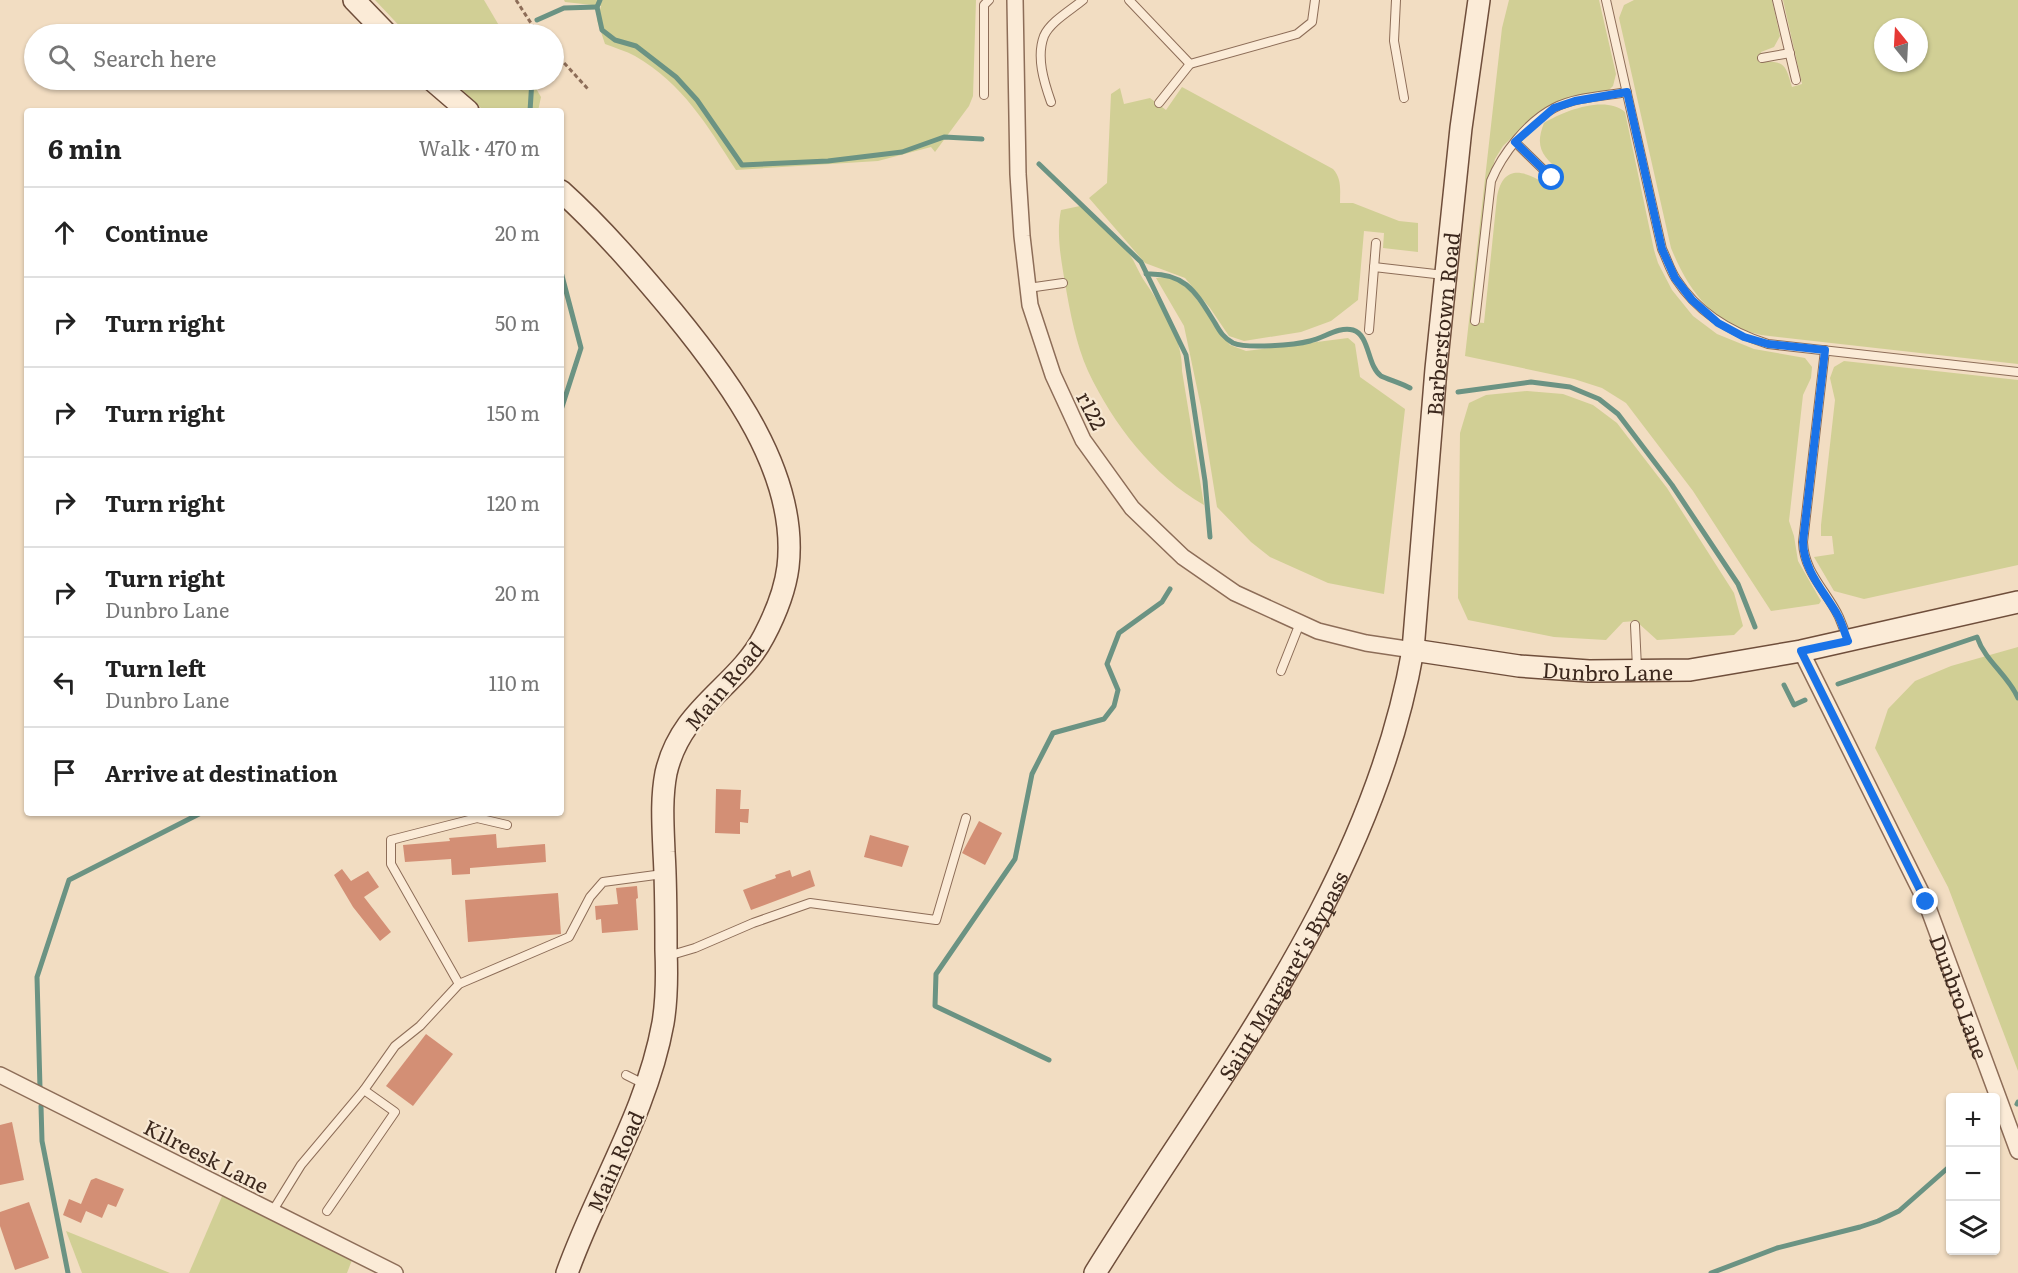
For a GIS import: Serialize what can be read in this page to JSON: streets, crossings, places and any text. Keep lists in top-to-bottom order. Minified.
{"streets":{"main road":["Barberstown Road","Dunbro Lane","Main Road","Saint Margaret's Bypass"],"street":["r122","Kilreesk Lane"]},"crossings":[["Barberstown Road","r122"],["Barberstown Road","Dunbro Lane"],["Barberstown Road","Saint Margaret's Bypass"],["r122","Dunbro Lane"],["r122","Saint Margaret's Bypass"],["Dunbro Lane","Saint Margaret's Bypass"]],"north":"top","page":{"search":"Search here","heading":["6 min","Walk · 470 m"],"list":[["Continue","20 m"],["Turn right","50 m"],["Turn right","150 m"],["Turn right","120 m"],["Turn right","Dunbro Lane","20 m"],["Turn left","Dunbro Lane","110 m"],"Arrive at destination"],"map_buttons":["+","−"]}}
